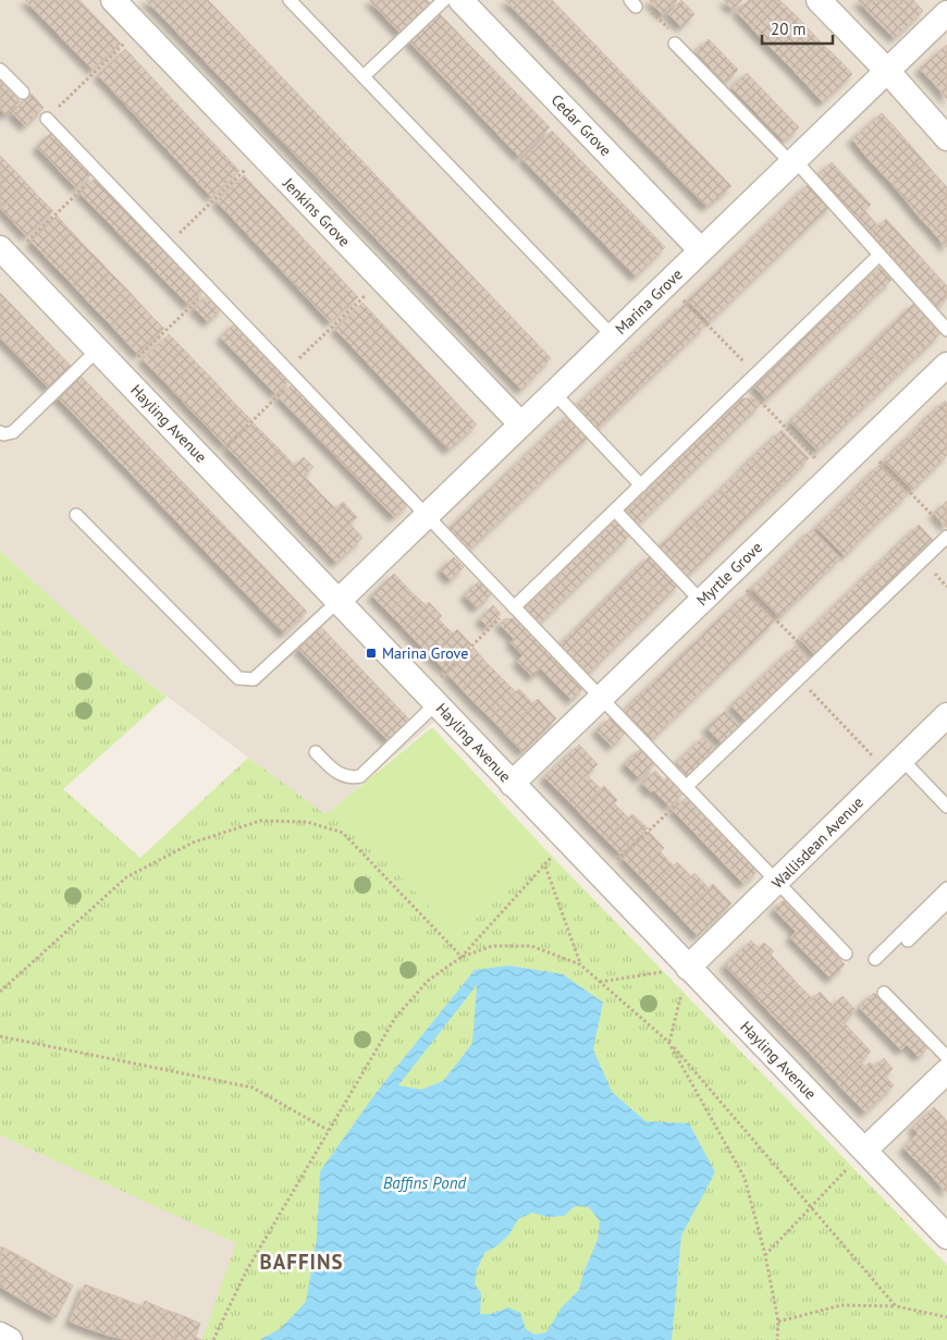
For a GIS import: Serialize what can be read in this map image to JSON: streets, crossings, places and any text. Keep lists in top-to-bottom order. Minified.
{"streets":{"street":["Cedar Grove","Jenkins Grove","Marina Grove","Hayling Avenue","Myrtle Grove","Wallisdean Avenue"]},"crossings":[["Cedar Grove","Marina Grove"],["Jenkins Grove","Marina Grove"],["Marina Grove","Hayling Avenue"],["Hayling Avenue","Myrtle Grove"],["Hayling Avenue","Wallisdean Avenue"]],"districts":["BAFFINS"],"water":["Baffins Pond"],"places":{"transit":["Marina Grove"]},"scale_bar":"20 m"}
